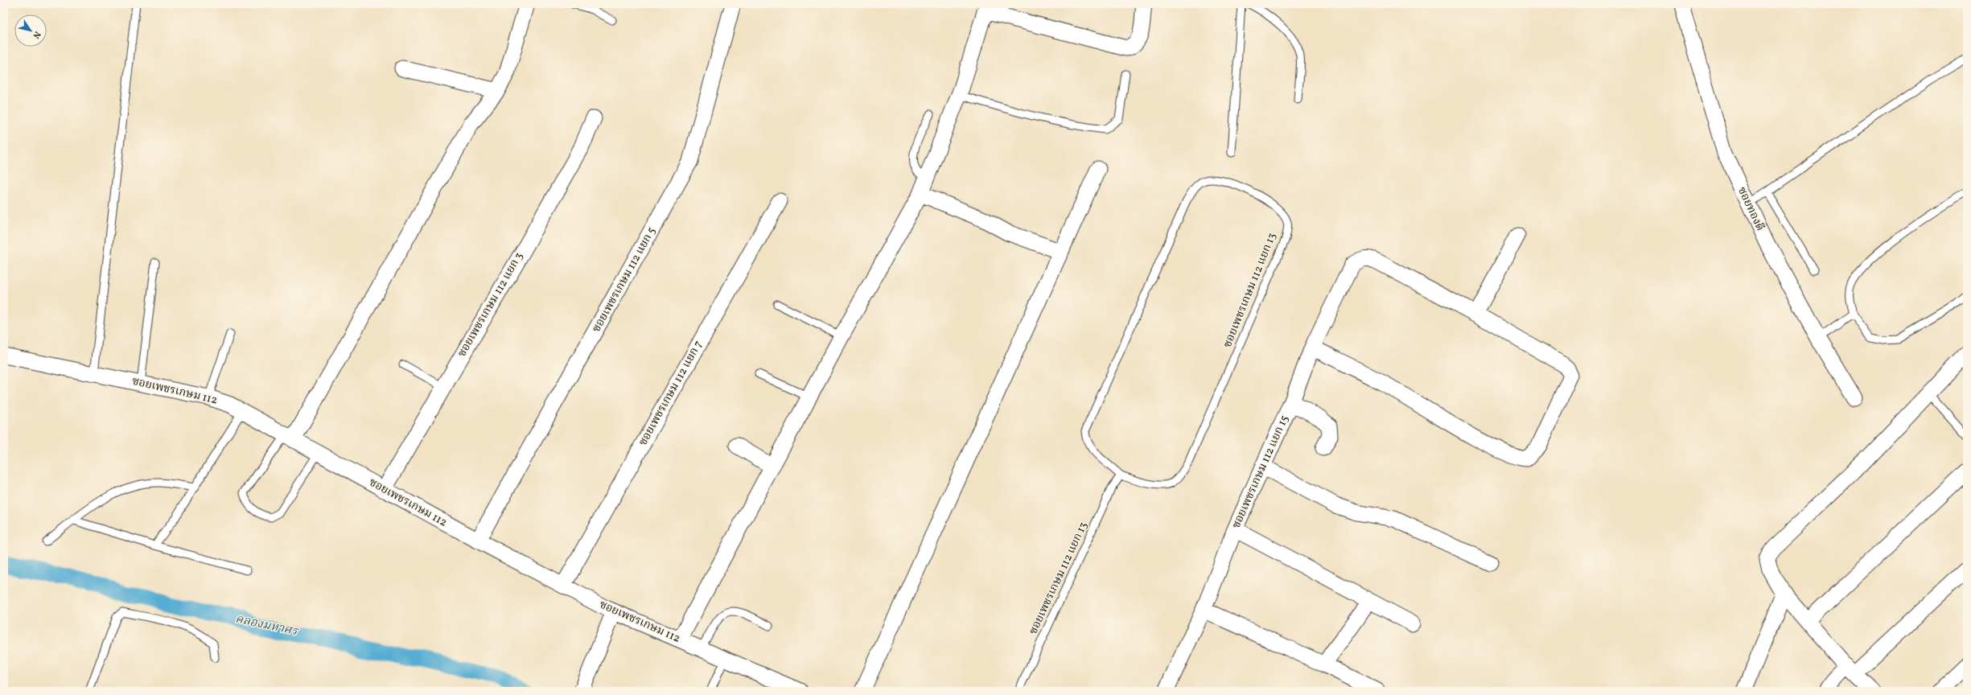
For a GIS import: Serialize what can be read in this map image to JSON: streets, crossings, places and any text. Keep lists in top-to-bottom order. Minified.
{"streets":{"street":["ซอยทองดี","ซอยเพชรเกษม 112 แยก 5","ซอยเพชรเกษม 112 แยก 3","ซอยเพชรเกษม 112","ซอยเพชรเกษม 112 แยก 7","ซอยเพชรเกษม 112 แยก 15"],"lane":["ซอยเพชรเกษม 112 แยก 13"]},"crossings":[["ซอยเพชรเกษม 112 แยก 5","ซอยเพชรเกษม 112"],["ซอยเพชรเกษม 112 แยก 3","ซอยเพชรเกษม 112"],["ซอยเพชรเกษม 112","ซอยเพชรเกษม 112 แยก 7"]],"water":["คลองมหาศร"],"north":"bottom right"}
